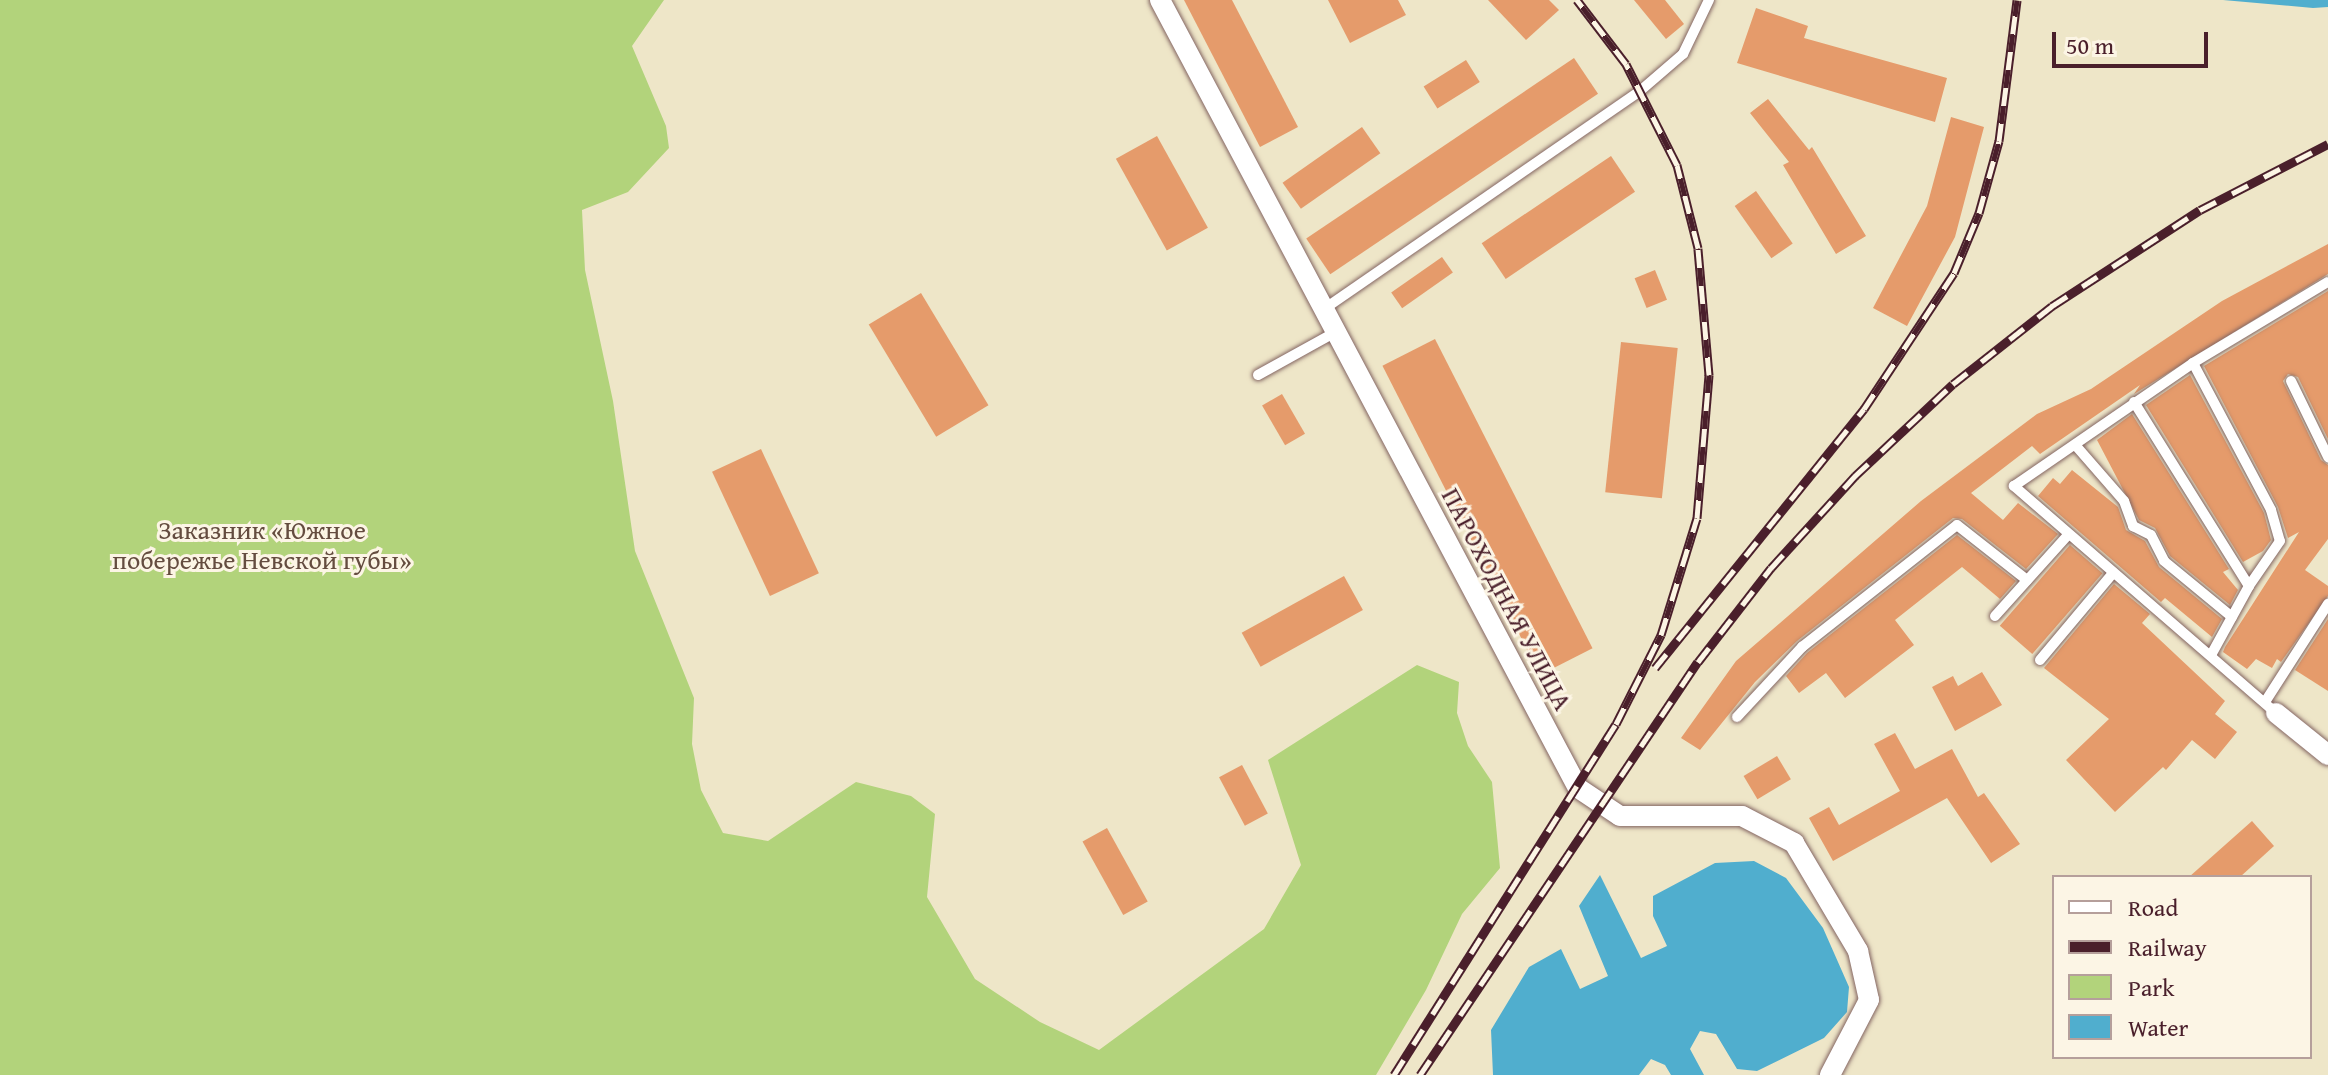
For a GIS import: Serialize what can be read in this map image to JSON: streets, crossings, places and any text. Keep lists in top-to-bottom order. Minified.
{"streets":{"street":["ПАРОХОДНАЯ УЛИЦА"]},"parks":["Заказник «Южное побережье Невской губы»"],"legend":["Road","Railway","Park","Water"],"scale_bar":"50 m"}
